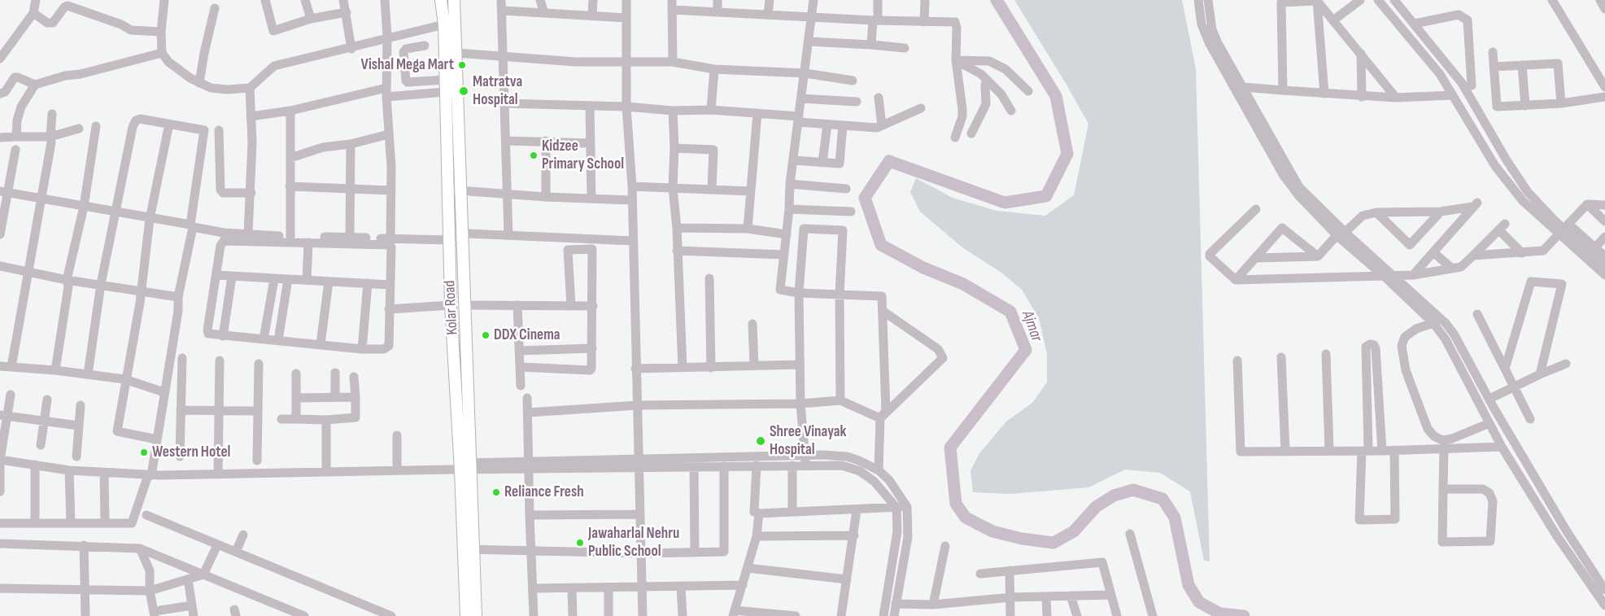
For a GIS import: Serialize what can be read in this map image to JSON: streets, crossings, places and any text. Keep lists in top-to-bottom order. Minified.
{"streets":{"main road":["Kolar Road"]},"water":["Ajmar"],"places":["Vishal Mega Mart","Matratva Hospital","Kidzee Primary School","DDX Cinema","Shree Vinayak Hospital","Western Hotel","Reliance Fresh","Jawaharlal Nehru Public School"]}
